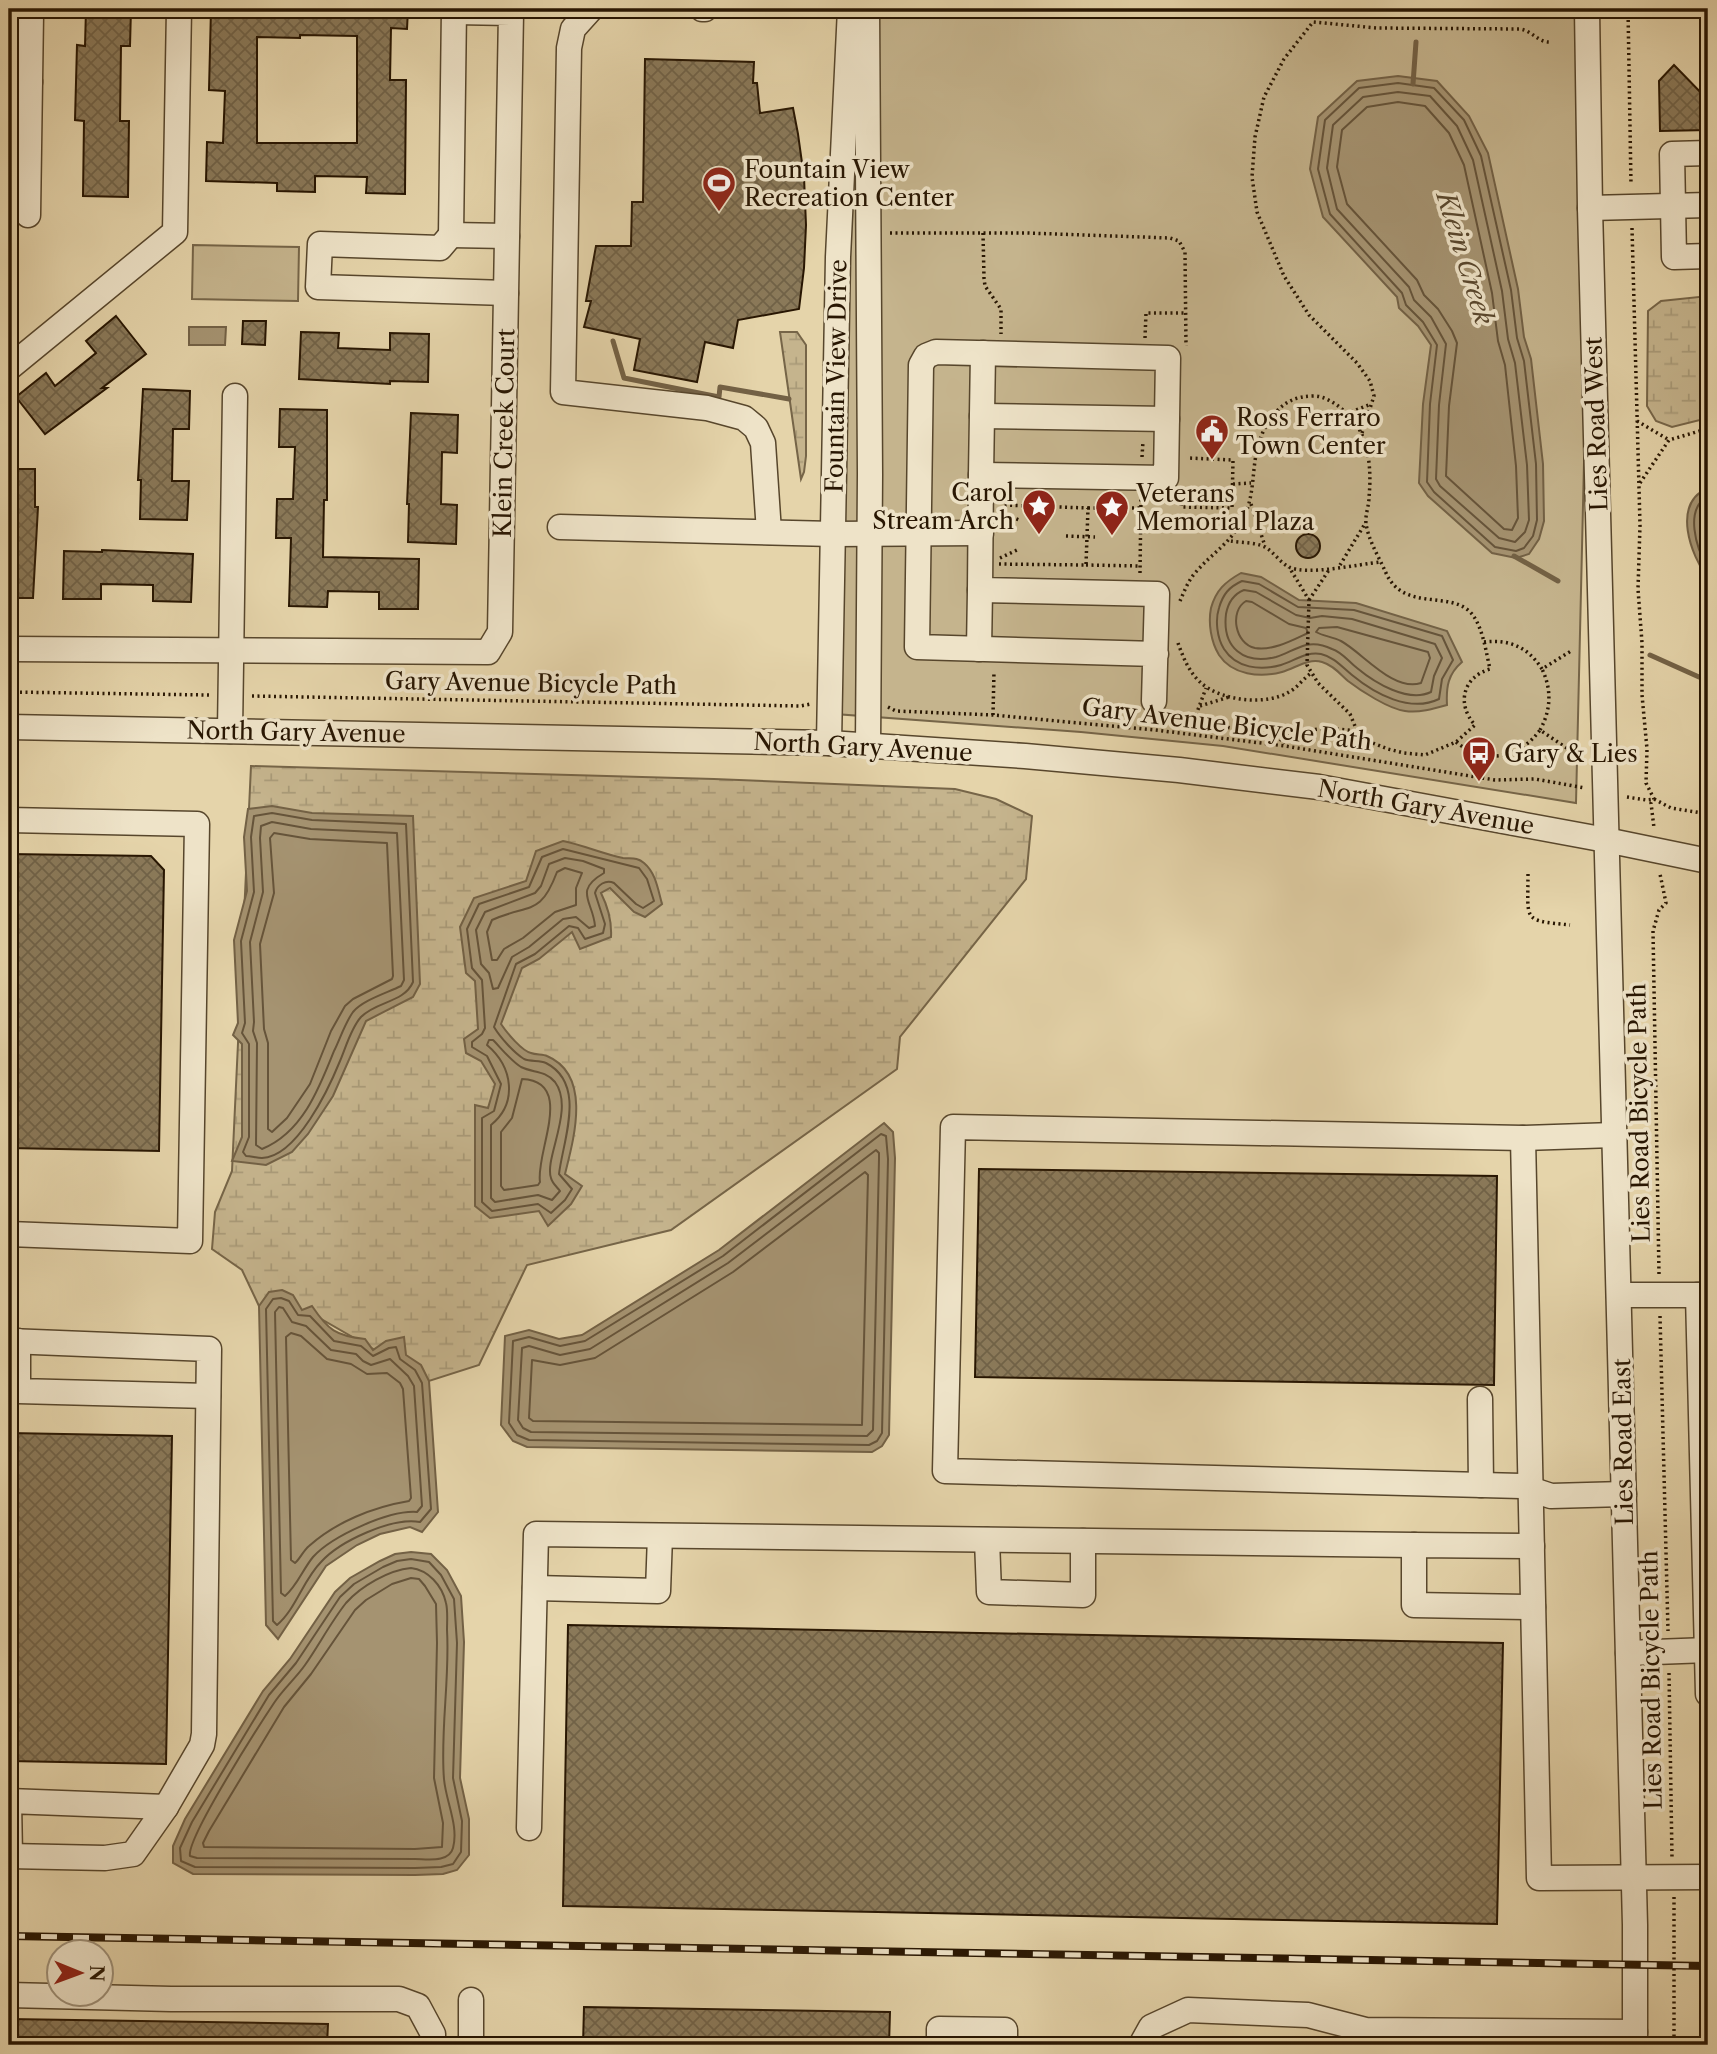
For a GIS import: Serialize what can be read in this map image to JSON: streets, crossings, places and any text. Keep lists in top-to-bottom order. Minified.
{"streets":{"street":["Fountain View Drive","Lies Road West","Klein Creek Court","North Gary Avenue","Lies Road East"],"path":["Gary Avenue Bicycle Path","Lies Road Bicycle Path"]},"crossings":[["Fountain View Drive","North Gary Avenue"],["Lies Road West","North Gary Avenue"],["Lies Road West","Lies Road East"],["North Gary Avenue","Lies Road East"]],"water":["Klein Creek"],"places":{"sports":["Fountain View Recreation Center"],"public building":["Ross Ferraro Town Center"],"place":["Carol Stream Arch","Veterans Memorial Plaza"],"bus stop":["Gary & Lies"]},"north":"right"}
